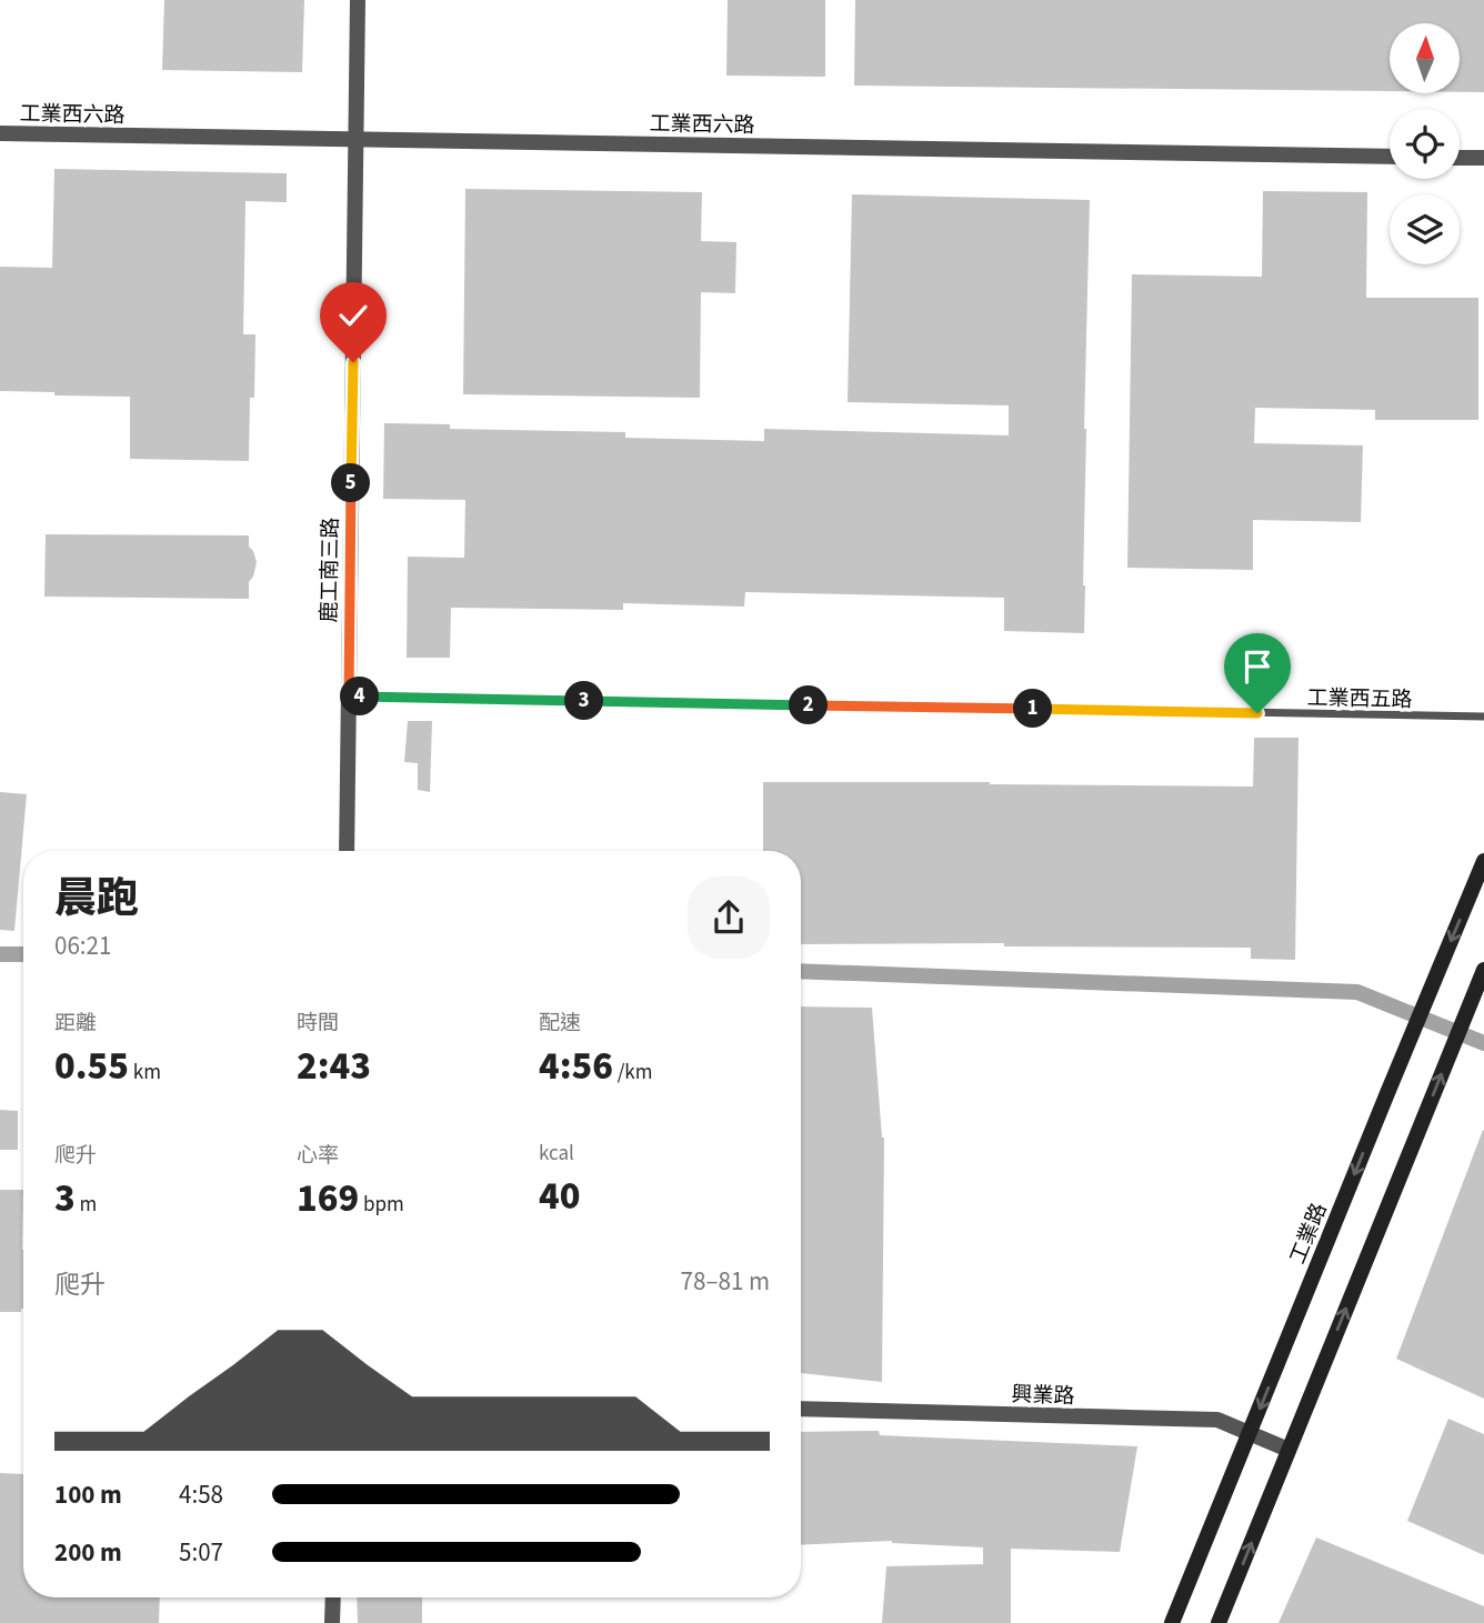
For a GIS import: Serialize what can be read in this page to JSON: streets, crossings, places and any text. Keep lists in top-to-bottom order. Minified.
{"streets":{"street":["工業西六路","鹿工南三路","工業路","興業路"],"lane":["工業西五路"]},"crossings":[["工業西六路","鹿工南三路"],["鹿工南三路","工業西五路"],["工業路","興業路"]],"north":"top","page":{"pins":["5","4","3","2","1"],"heading":["晨跑","06:21"],"stats":[["距離","0.55 km"],["時間","2:43"],["配速","4:56 /km"],["爬升","3 m"],["心率","169 bpm"],["kcal","40"]],"chart":["爬升","78–81 m"],"list":[{"name":"100 m","note":"4:58"},{"name":"200 m","note":"5:07"}]}}
